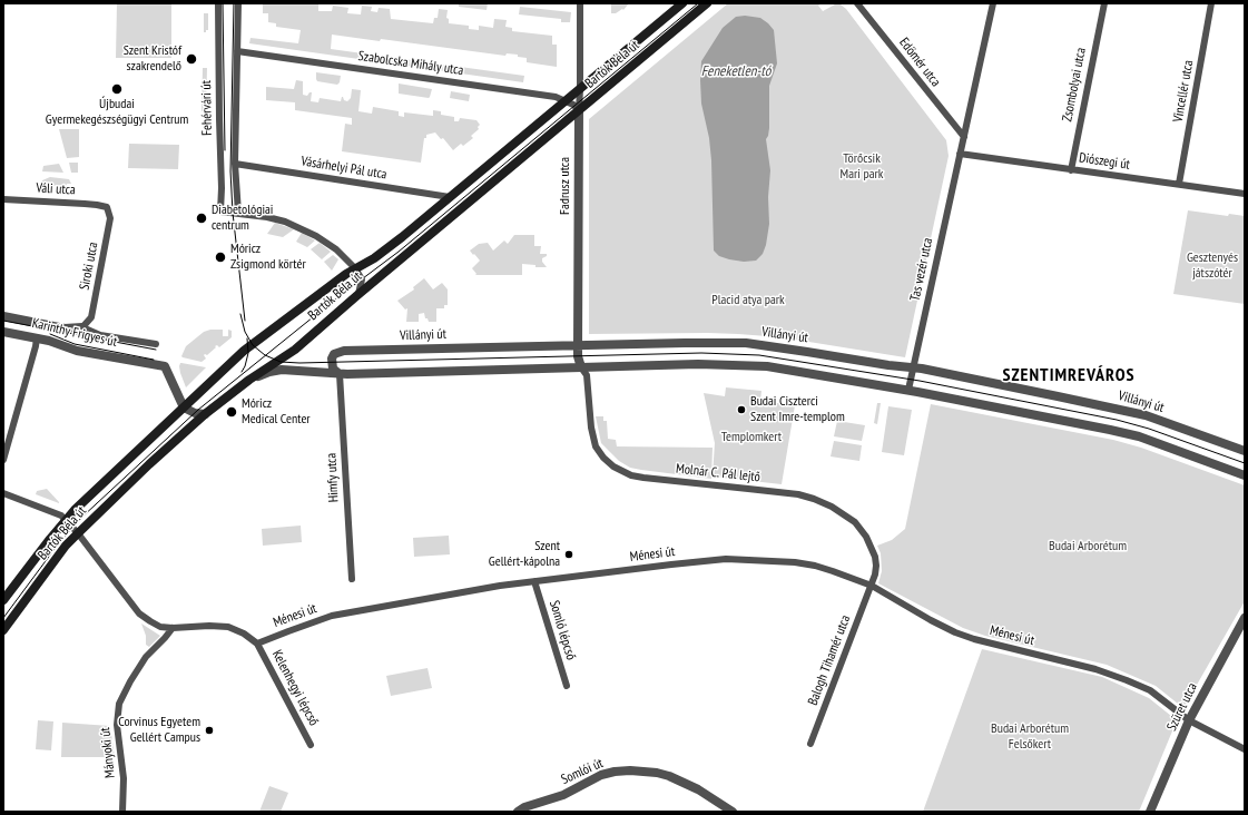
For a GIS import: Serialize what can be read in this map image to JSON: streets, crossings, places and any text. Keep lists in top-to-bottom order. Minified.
{"streets":{"main road":["Bartók Béla út"],"street":["Edömér utca","Szabolcska Mihály utca","Zsombolyai utca","Vincellér utca","Fehérvári út","Diószegi út","Vásárhelyi Pál utca","Fadrusz utca","Váli utca","Siroki utca","Tas vezér utca","Karinthy Frigyes út","Villányi út","Molnár C. Pál lejtő","Himfy utca","Ménesi út","Somló lépcső","Balogh Tihamér utca","Kelenhegyi lépcső","Szüret utca","Mányoki út","Somlói út"]},"crossings":[["Edömér utca","Tas vezér utca"],["Szabolcska Mihály utca","Bartók Béla út"],["Szabolcska Mihály utca","Fadrusz utca"],["Bartók Béla út","Vásárhelyi Pál utca"],["Bartók Béla út","Fadrusz utca"],["Bartók Béla út","Karinthy Frigyes út"],["Zsombolyai utca","Diószegi út"],["Vincellér utca","Diószegi út"],["Diószegi út","Tas vezér utca"],["Fadrusz utca","Villányi út"],["Fadrusz utca","Molnár C. Pál lejtő"],["Váli utca","Siroki utca"],["Siroki utca","Karinthy Frigyes út"],["Tas vezér utca","Villányi út"],["Villányi út","Himfy utca"],["Molnár C. Pál lejtő","Ménesi út"],["Molnár C. Pál lejtő","Balogh Tihamér utca"],["Ménesi út","Somló lépcső"],["Ménesi út","Balogh Tihamér utca"],["Ménesi út","Kelenhegyi lépcső"],["Ménesi út","Szüret utca"]],"districts":["SZENTIMREVÁROS"],"water":["Feneketlen-tó"],"parks":["Törőcsik Mari park","Gesztenyés játszótér","Placid atya park","Templomkert","Budai Arborétum","Budai Arborétum Felsőkert"],"places":["Szent Kristóf szakrendelő","Újbudai Gyermekegészségügyi Centrum","Diabetológiai centrum","Móricz Zsigmond körtér","Budai Ciszterci Szent Imre-templom","Móricz Medical Center","Szent Gellért-kápolna","Corvinus Egyetem Gellért Campus"]}
